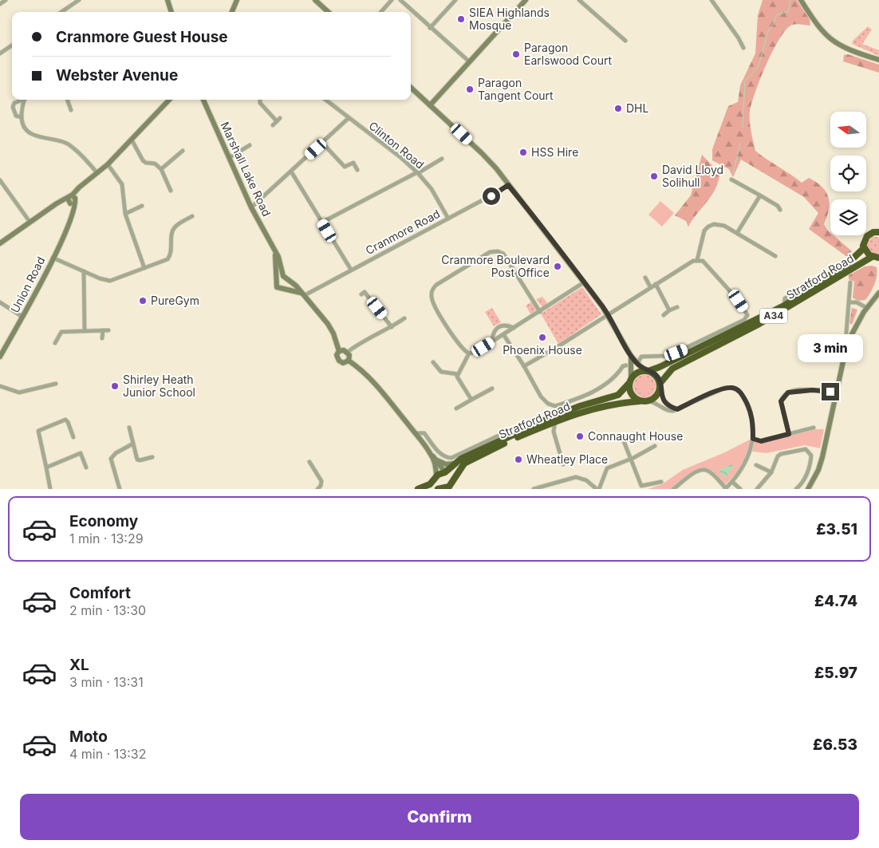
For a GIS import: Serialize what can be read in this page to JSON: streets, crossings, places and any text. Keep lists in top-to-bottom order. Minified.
{"streets":{"highway":["Stratford Road","A34"],"street":["Clinton Road","Marshall Lake Road","Cranmore Road","Union Road"]},"crossings":[["Clinton Road","Cranmore Road"],["Stratford Road","A34"]],"places":["SIEA Highlands Mosque","Paragon Earlswood Court","Paragon Tangent Court","DHL","HSS Hire","David Lloyd Solihull","Cranmore Boulevard Post Office","PureGym","Phoenix House","Shirley Heath Junior School","Connaught House","Wheatley Place"],"north":"left","page":{"banner":["Cranmore Guest House","Webster Avenue"],"bubble":"3 min","list":[{"name":"Economy","note":"1 min · 13:29","value":"£3.51"},{"name":"Comfort","note":"2 min · 13:30","value":"£4.74"},{"name":"XL","note":"3 min · 13:31","value":"£5.97"},{"name":"Moto","note":"4 min · 13:32","value":"£6.53"}],"buttons":"Confirm"}}
